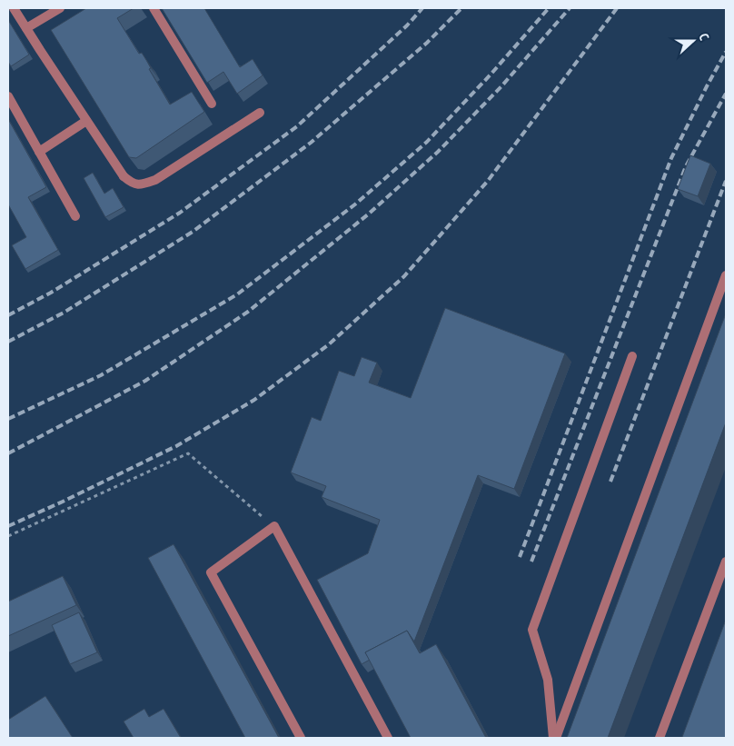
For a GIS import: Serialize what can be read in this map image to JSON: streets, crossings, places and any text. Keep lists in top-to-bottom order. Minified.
{"north":"right"}
